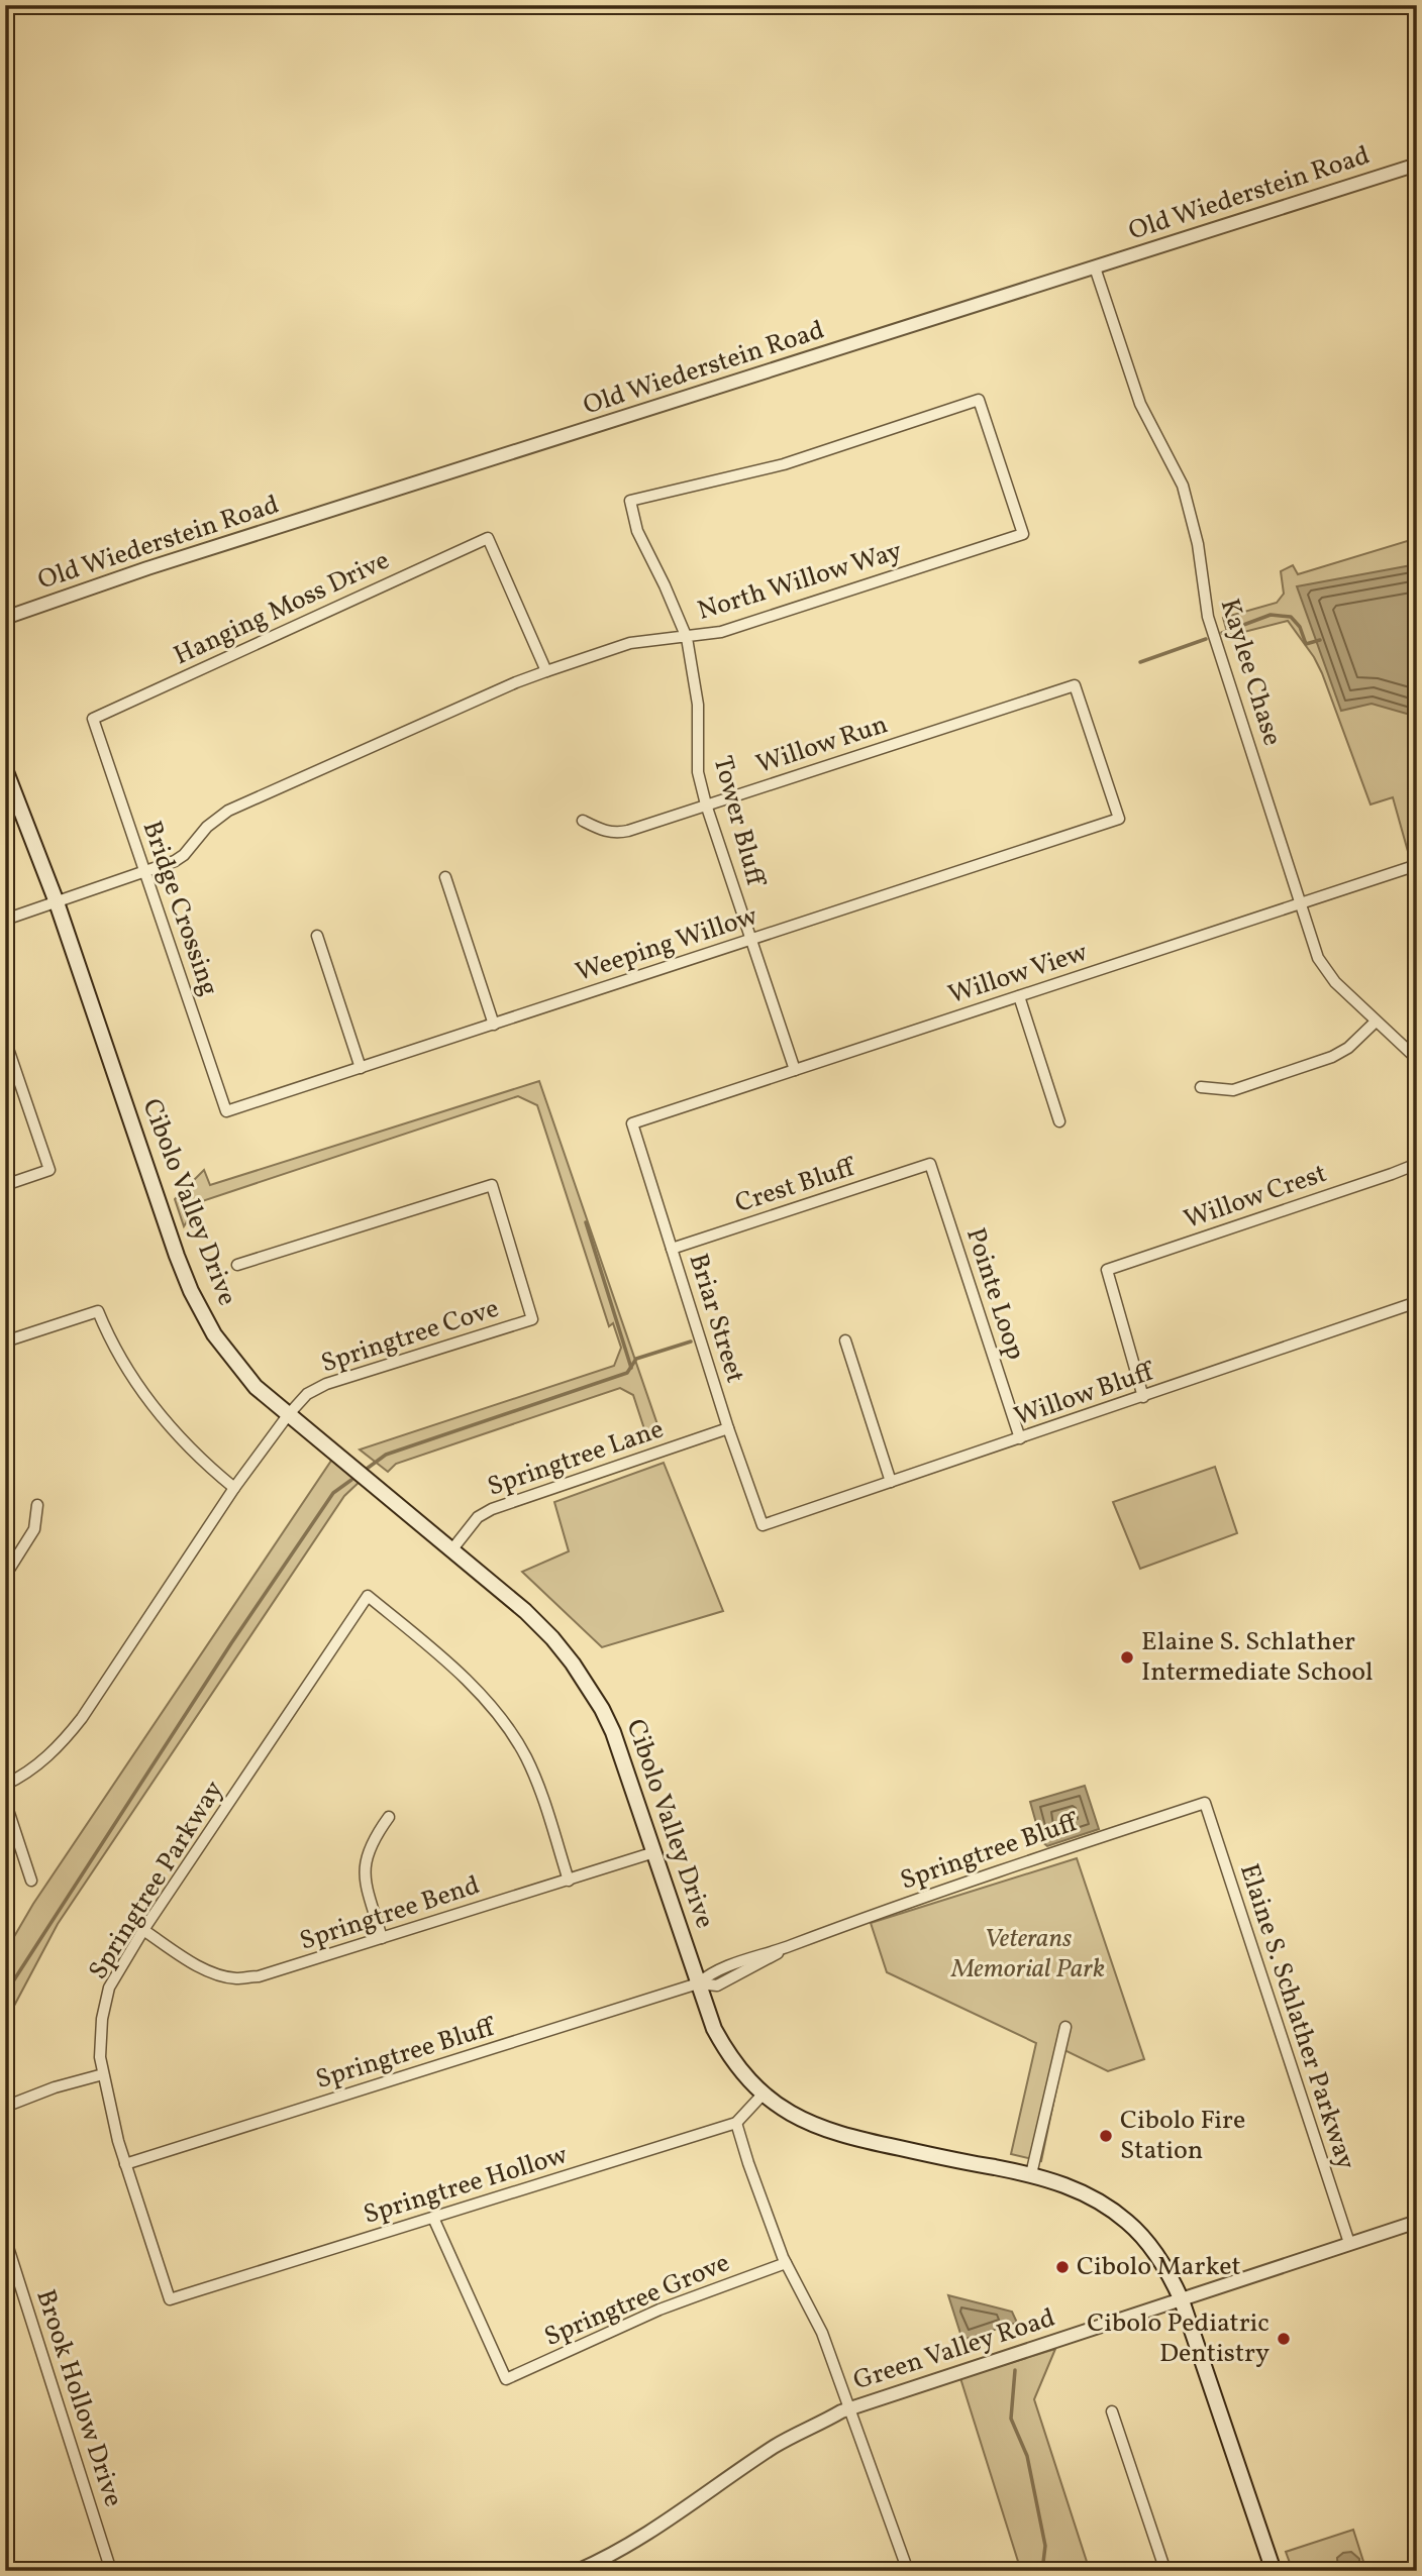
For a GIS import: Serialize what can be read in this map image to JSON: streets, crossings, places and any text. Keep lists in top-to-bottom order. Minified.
{"streets":{"main road":["Cibolo Valley Drive"],"street":["Old Wiederstein Road","North Willow Way","Hanging Moss Drive","Kaylee Chase","Willow Run","Tower Bluff","Bridge Crossing","Weeping Willow","Willow View","Crest Bluff","Willow Crest","Pointe Loop","Briar Street","Springtree Cove","Willow Bluff","Springtree Lane","Springtree Bluff","Springtree Parkway","Springtree Bend","Elaine S. Schlather Parkway","Springtree Hollow","Springtree Grove","Green Valley Road","Brook Hollow Drive"]},"crossings":[["Old Wiederstein Road","Kaylee Chase"],["North Willow Way","Hanging Moss Drive"],["North Willow Way","Tower Bluff"],["North Willow Way","Bridge Crossing"],["North Willow Way","Cibolo Valley Drive"],["Hanging Moss Drive","Bridge Crossing"],["Kaylee Chase","Willow View"],["Willow Run","Tower Bluff"],["Willow Run","Weeping Willow"],["Tower Bluff","Weeping Willow"],["Tower Bluff","Willow View"],["Bridge Crossing","Weeping Willow"],["Willow View","Briar Street"],["Crest Bluff","Pointe Loop"],["Crest Bluff","Briar Street"],["Willow Crest","Willow Bluff"],["Cibolo Valley Drive","Springtree Cove"],["Cibolo Valley Drive","Springtree Lane"],["Cibolo Valley Drive","Springtree Bluff"],["Cibolo Valley Drive","Springtree Bend"],["Cibolo Valley Drive","Springtree Hollow"],["Cibolo Valley Drive","Green Valley Road"],["Pointe Loop","Willow Bluff"],["Briar Street","Willow Bluff"],["Briar Street","Springtree Lane"],["Springtree Bluff","Springtree Parkway"],["Springtree Bluff","Elaine S. Schlather Parkway"],["Springtree Parkway","Springtree Bend"],["Springtree Parkway","Springtree Hollow"],["Elaine S. Schlather Parkway","Green Valley Road"],["Springtree Hollow","Springtree Grove"]],"parks":["Veterans Memorial Park"],"places":["Elaine S. Schlather Intermediate School","Cibolo Fire Station","Cibolo Market","Cibolo Pediatric Dentistry"]}
